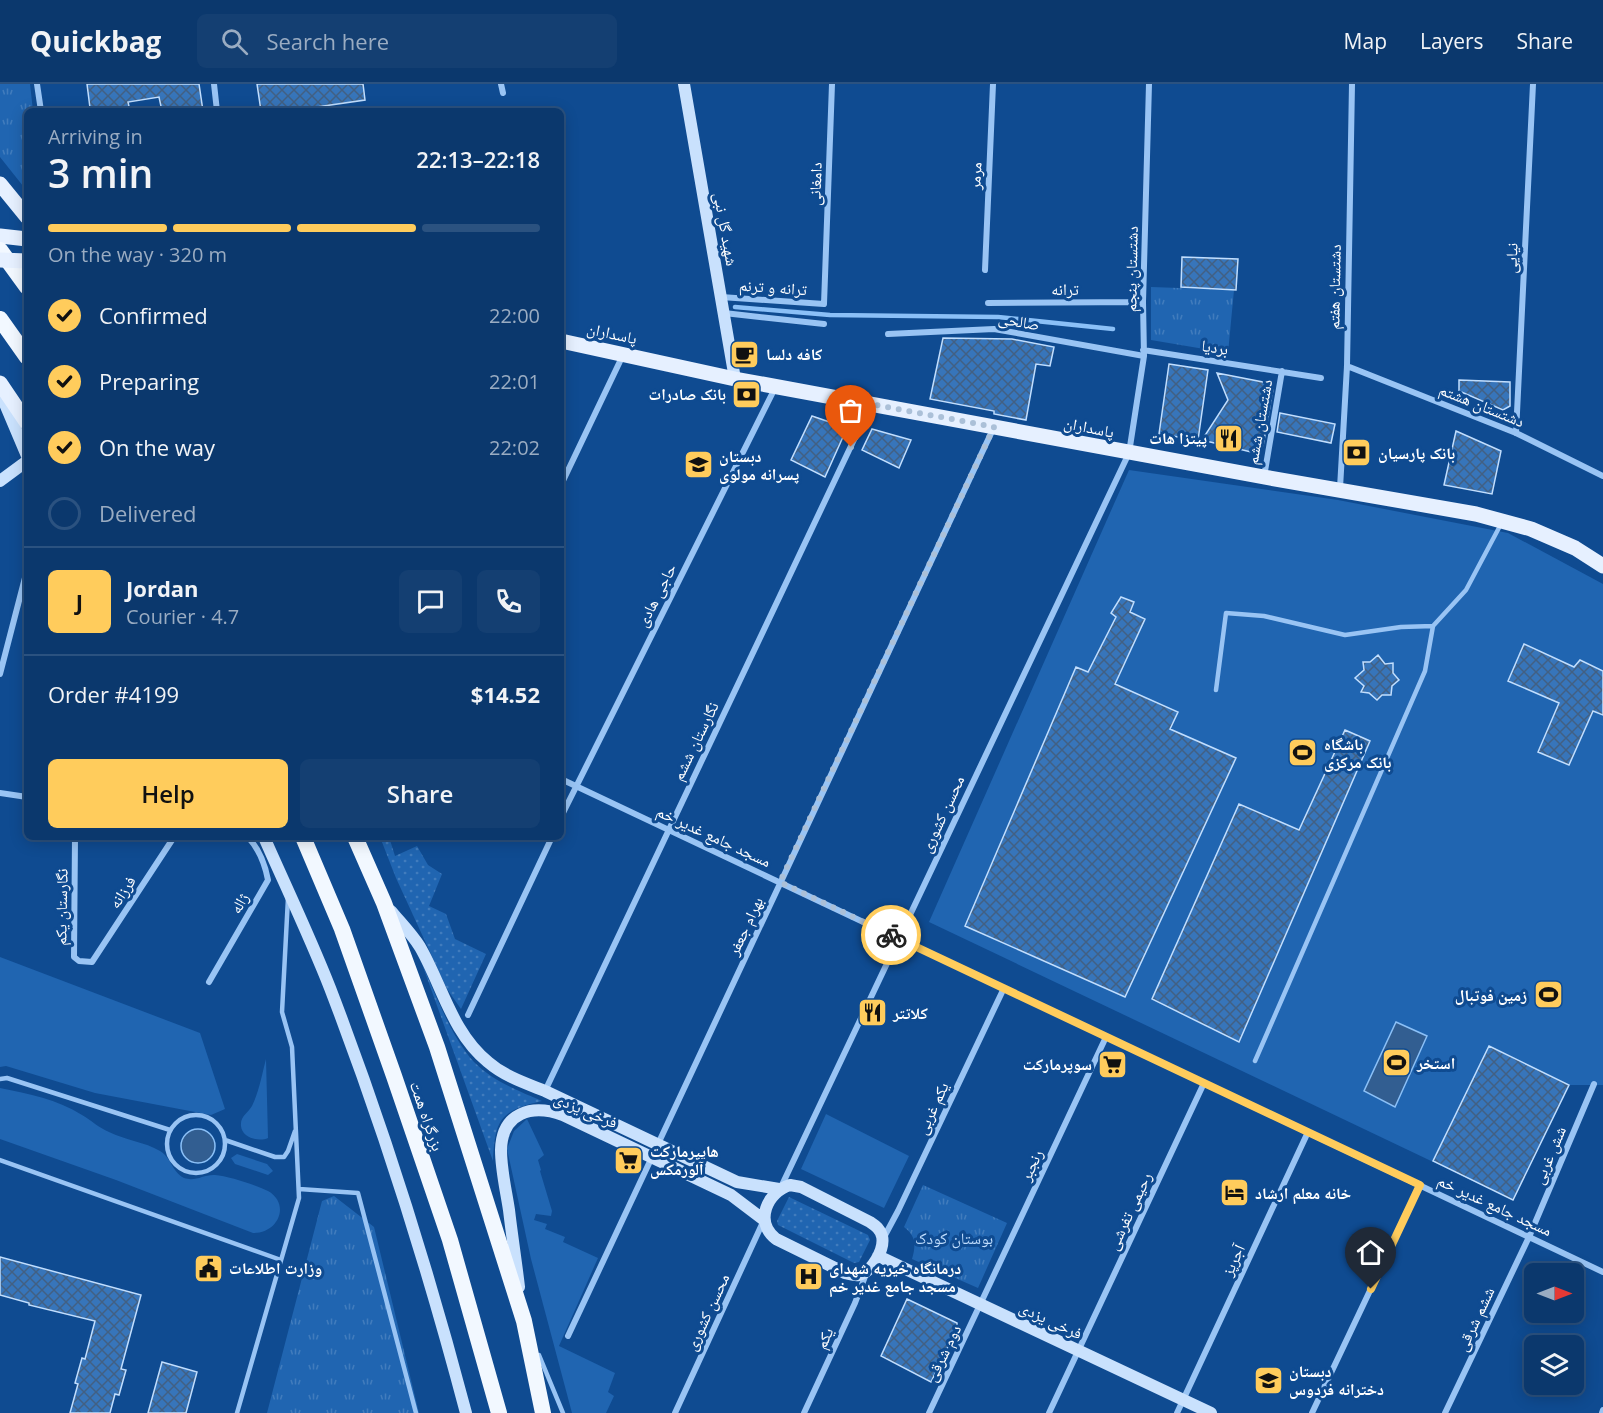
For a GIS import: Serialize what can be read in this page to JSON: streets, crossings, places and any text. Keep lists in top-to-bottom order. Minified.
{"streets":{"highway":["بزرگراه همت"],"main road":["شهید گل نبی","پاسداران","فرخی یزدی"],"street":["مرمر","دامغانی","نیایی","دشتستان پنجم","ترانه و ترنم","دشتستان هفتم","ترانه","صالحی","بردیا","دشتستان هشتم","دشتستان ششم","حاجی هادی","نگارستان ششم","محسن کشوری","مسجد جامع غدیر خم","فرزانه","ژاله","نگارستان یکم","بهرام جعفر","یکم غربی","شش غربی","رنجبر","رحیمی تفرشی","آجرپز","ششم شرقی","یکم","دوم شرقی"]},"crossings":[["دامغانی","ترانه و ترنم"],["شهید گل نبی","ترانه و ترنم"],["شهید گل نبی","پاسداران"],["نیایی","دشتستان هشتم"],["دشتستان پنجم","ترانه"],["دشتستان پنجم","صالحی"],["دشتستان پنجم","پاسداران"],["دشتستان پنجم","بردیا"],["دشتستان پنجم","محسن کشوری"],["دشتستان هفتم","پاسداران"],["دشتستان هفتم","دشتستان هشتم"],["صالحی","بردیا"],["پاسداران","دشتستان ششم"],["پاسداران","حاجی هادی"],["پاسداران","نگارستان ششم"],["پاسداران","محسن کشوری"],["پاسداران","بهرام جعفر"],["بردیا","دشتستان ششم"],["حاجی هادی","مسجد جامع غدیر خم"],["نگارستان ششم","مسجد جامع غدیر خم"],["نگارستان ششم","فرخی یزدی"],["محسن کشوری","مسجد جامع غدیر خم"],["محسن کشوری","فرخی یزدی"],["مسجد جامع غدیر خم","بهرام جعفر"],["مسجد جامع غدیر خم","یکم غربی"],["مسجد جامع غدیر خم","شش غربی"],["مسجد جامع غدیر خم","رنجبر"],["مسجد جامع غدیر خم","رحیمی تفرشی"],["مسجد جامع غدیر خم","آجرپز"],["مسجد جامع غدیر خم","ششم شرقی"],["فرزانه","نگارستان یکم"],["بهرام جعفر","فرخی یزدی"],["یکم غربی","فرخی یزدی"],["فرخی یزدی","بزرگراه همت"],["فرخی یزدی","رنجبر"],["فرخی یزدی","رحیمی تفرشی"],["فرخی یزدی","آجرپز"],["فرخی یزدی","یکم"],["فرخی یزدی","دوم شرقی"],["شش غربی","ششم شرقی"],["رنجبر","دوم شرقی"]],"parks":["بوستان کودک"],"places":{"cafe":["کافه دلسا"],"bank":["بانک صادرات","بانک پارسیان"],"restaurant":["پیتزا هات","کلاتتر"],"school or university":["دبستان پسرانه مولوی","دبستان دخترانه فردوس"],"sports":["باشگاه بانک مرکزی","زمین فوتبال","استخر"],"supermarket":["سوپرمارکت","هایپرمارکت آلورمکس"],"hotel":["خانه معلم ارشاد"],"public building":["وزارت اطلاعات"],"hospital":["درمانگاه خیریه شهدای مسجد جامع غدیر خم"]},"north":"right","page":{"header":"Quickbag","search":"Search here","nav":["Map","Layers","Share"],"heading":["3 min","Arriving in","22:13–22:18"],"panel":["Jordan","Courier · 4.7","Order #4199","$14.52"],"bar":"On the way · 320 m","list":[["Confirmed","22:00"],["Preparing","22:01"],["On the way","22:02"],"Delivered"],"round":"J","buttons":["Help","Share"]}}
